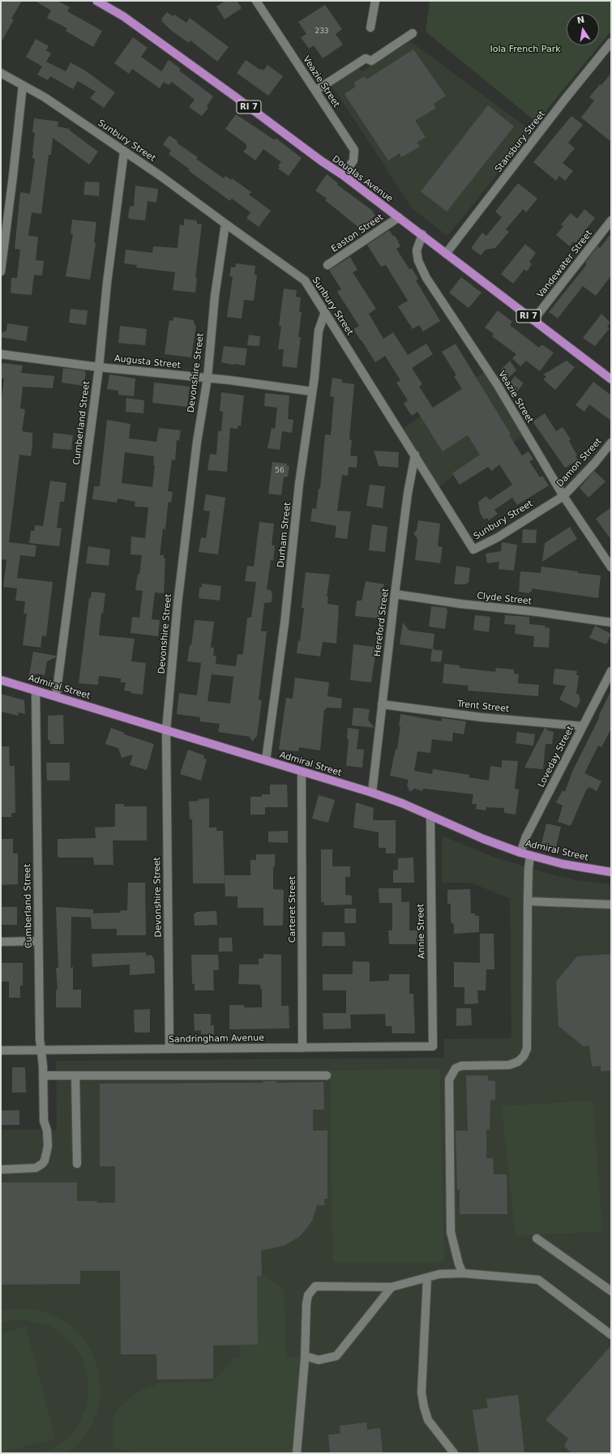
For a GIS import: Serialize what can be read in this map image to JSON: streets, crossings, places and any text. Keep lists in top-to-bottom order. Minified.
{"streets":{"main road":["RI 7","Douglas Avenue","Admiral Street"],"street":["Veazie Street","Sunbury Street","Stansbury Street","Easton Street","Vandewater Street","Augusta Street","Devonshire Street","Cumberland Street","Damon Street","Durham Street","Clyde Street","Hereford Street","Trent Street","Loveday Street","Carteret Street","Annie Street","Sandringham Avenue"]},"crossings":[["Veazie Street","Sunbury Street"],["Veazie Street","Douglas Avenue"],["Veazie Street","Damon Street"],["Sunbury Street","Devonshire Street"],["Sunbury Street","Cumberland Street"],["Sunbury Street","Damon Street"],["Sunbury Street","Durham Street"],["Sunbury Street","Hereford Street"],["Stansbury Street","Douglas Avenue"],["Douglas Avenue","Easton Street"],["Douglas Avenue","Vandewater Street"],["Augusta Street","Devonshire Street"],["Augusta Street","Cumberland Street"],["Augusta Street","Durham Street"],["Devonshire Street","Admiral Street"],["Devonshire Street","Sandringham Avenue"],["Cumberland Street","Admiral Street"],["Cumberland Street","Sandringham Avenue"],["Durham Street","Admiral Street"],["Clyde Street","Hereford Street"],["Hereford Street","Admiral Street"],["Hereford Street","Trent Street"],["Admiral Street","Loveday Street"],["Admiral Street","Carteret Street"],["Admiral Street","Annie Street"],["Trent Street","Loveday Street"],["Carteret Street","Sandringham Avenue"],["Annie Street","Sandringham Avenue"]],"parks":["Iola French Park"],"house_numbers":["233","56"],"north":"top"}
